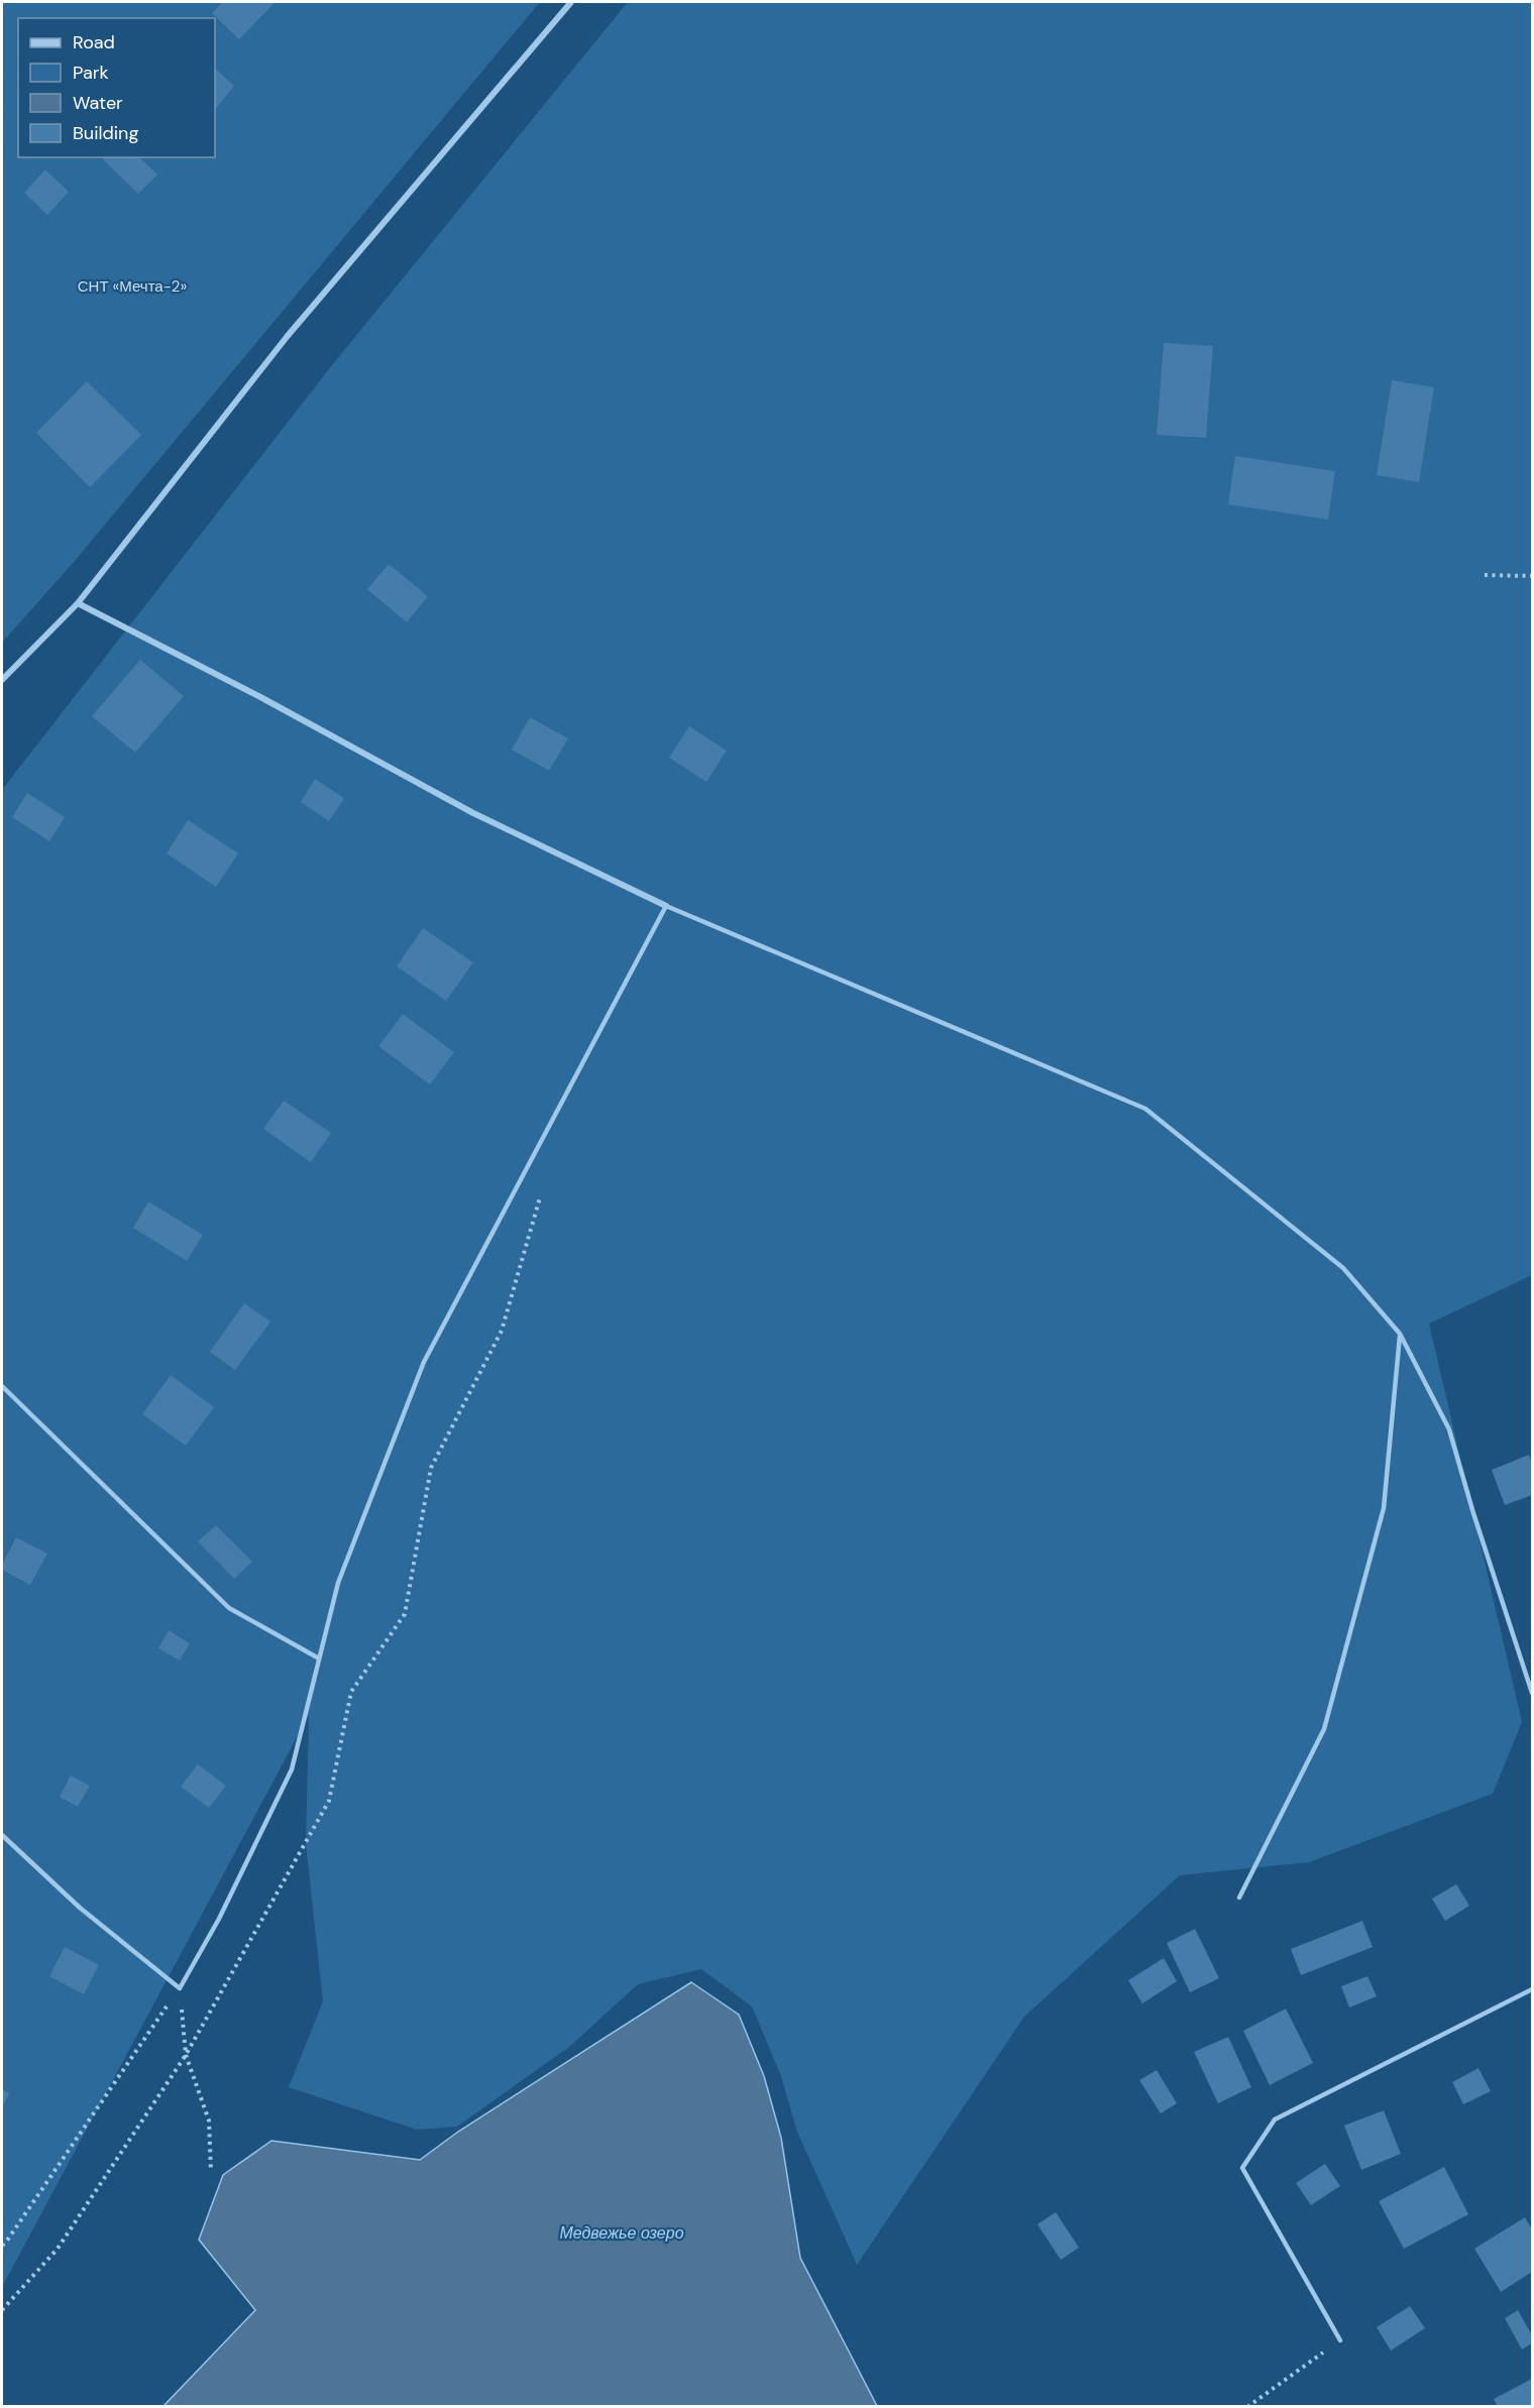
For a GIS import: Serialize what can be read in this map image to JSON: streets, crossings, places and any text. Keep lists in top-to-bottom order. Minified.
{"water":["Медвежье озеро"],"parks":["СНТ «Мечта-2»"],"legend":["Road","Park","Water","Building"]}
